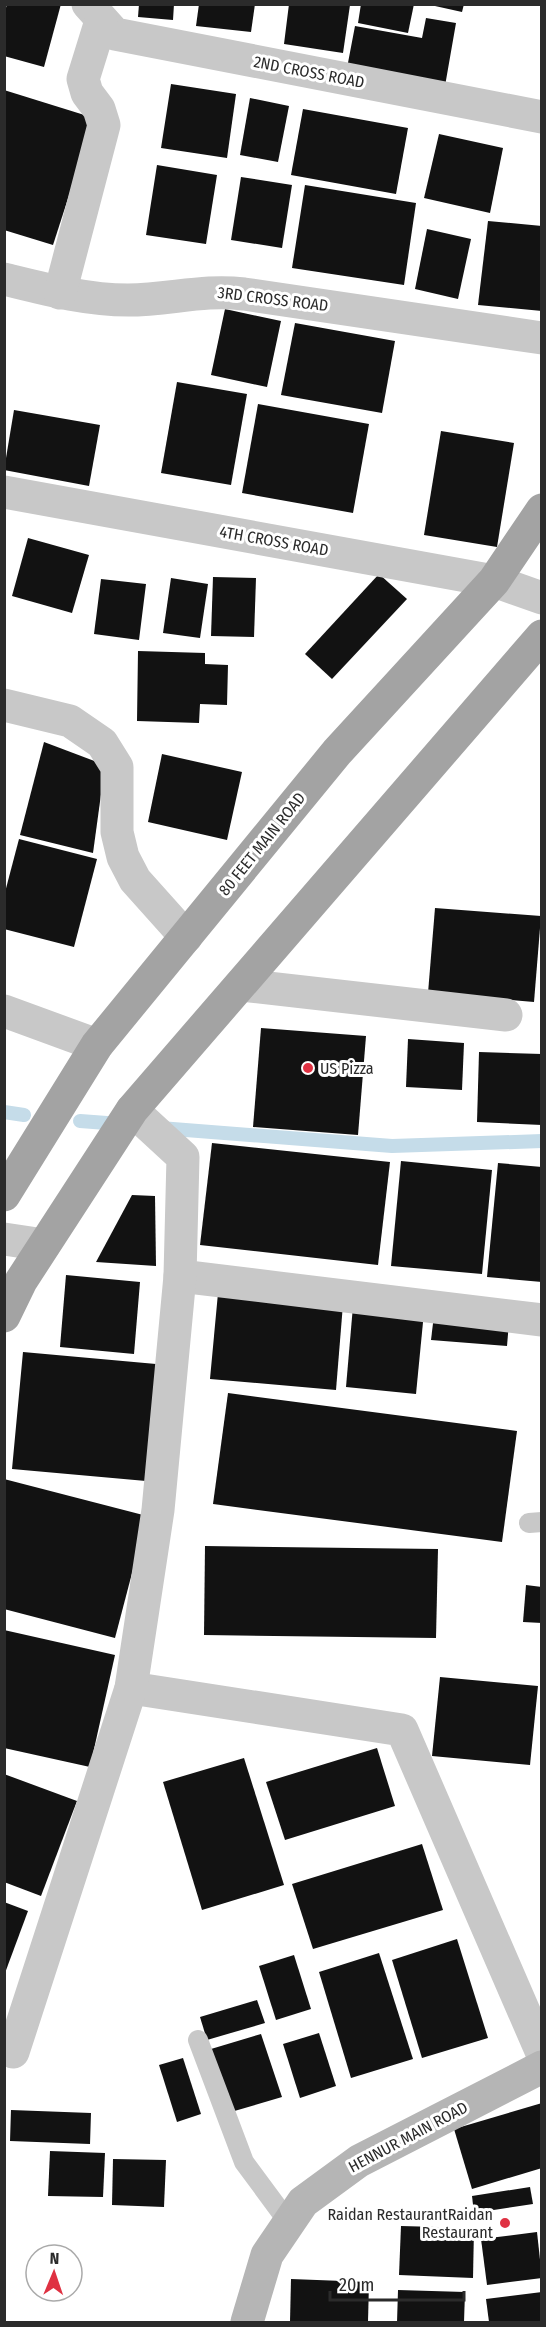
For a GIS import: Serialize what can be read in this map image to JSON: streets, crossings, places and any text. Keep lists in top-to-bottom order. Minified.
{"streets":{"main road":["80 FEET MAIN ROAD","HENNUR MAIN ROAD"],"street":["2ND CROSS ROAD","3RD CROSS ROAD","4TH CROSS ROAD"]},"crossings":[["4TH CROSS ROAD","80 FEET MAIN ROAD"]],"places":["US Pizza","Raidan RestaurantRaidan Restaurant"],"scale_bar":"20 m","north":"top"}
